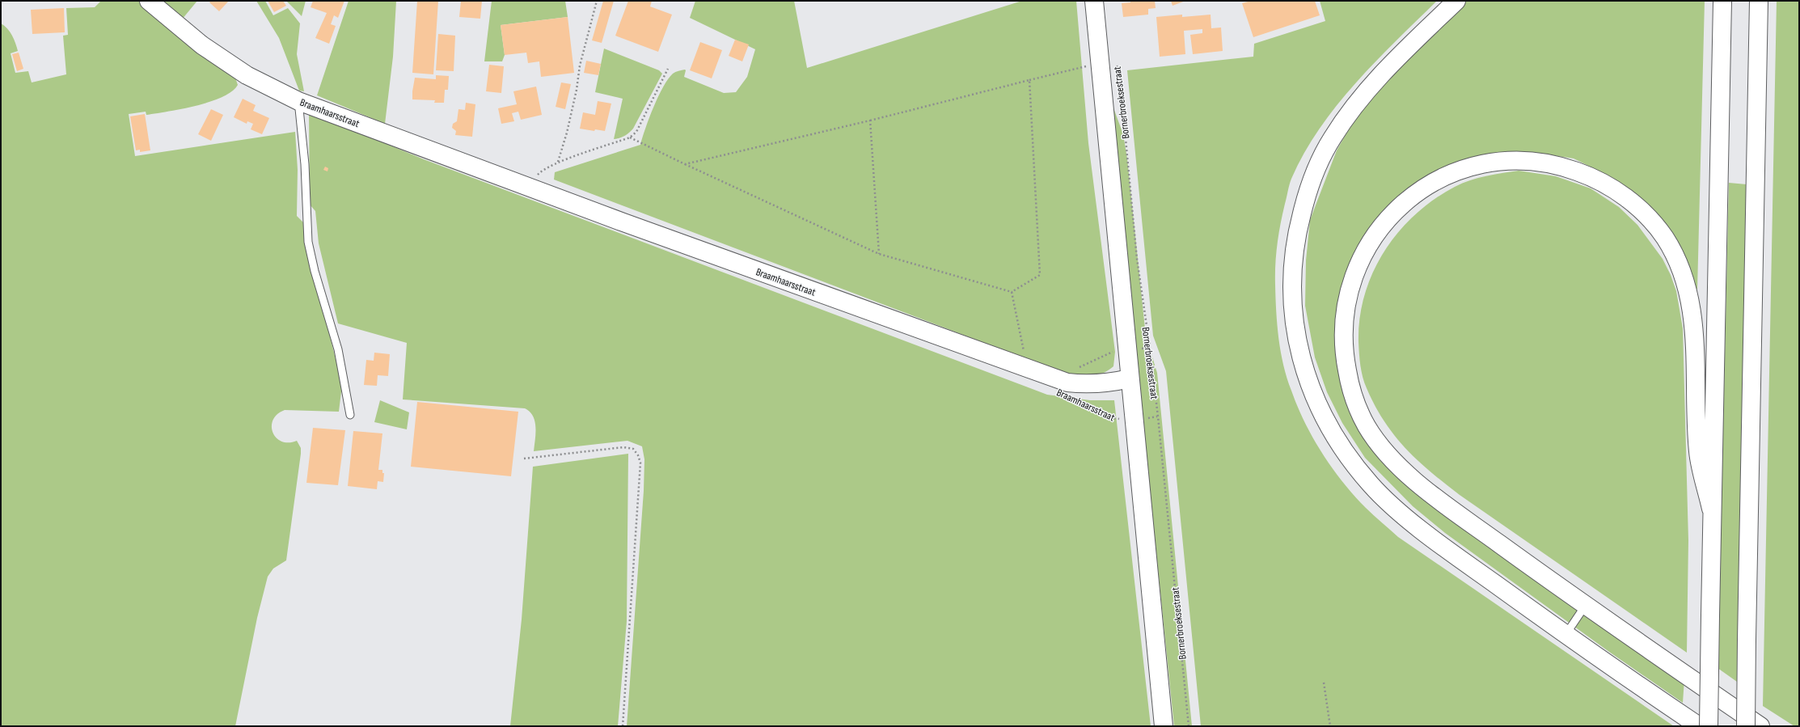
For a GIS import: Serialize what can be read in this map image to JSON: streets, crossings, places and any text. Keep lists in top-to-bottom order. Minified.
{"streets":{"main road":["Bornerbroeksestraat","Braamhaarsstraat"]},"crossings":[["Bornerbroeksestraat","Braamhaarsstraat"]]}
